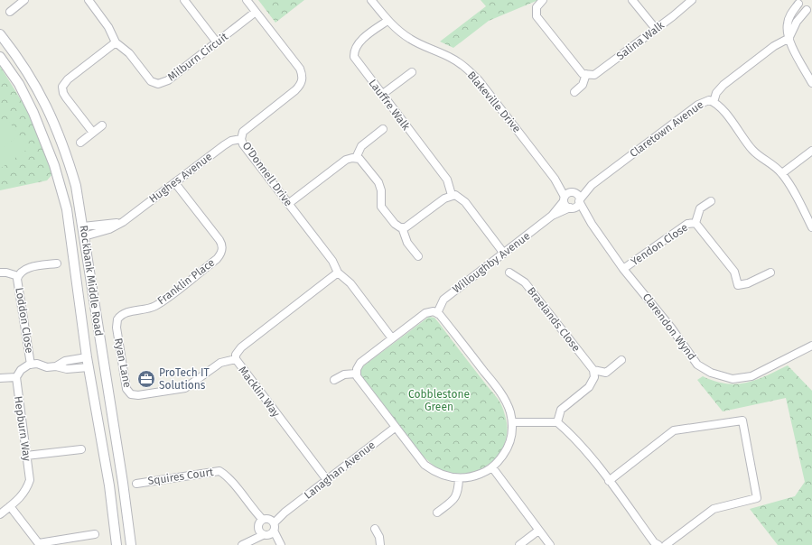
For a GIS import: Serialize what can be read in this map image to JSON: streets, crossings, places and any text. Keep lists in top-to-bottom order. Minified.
{"streets":{"street":["Salina Walk","Milburn Circuit","Blakeville Drive","Lauffre Walk","Claretown Avenue","O'Donnell Drive","Hughes Avenue","Yendon Close","Willoughby Avenue","Rockbank Middle Road","Franklin Place","Braelands Close","Loddon Close","Clarendon Wynd","Ryan Lane","Macklin Way","Hepburn Way","Lanaghan Avenue","Squires Court"]},"crossings":[["Milburn Circuit","O'Donnell Drive"],["Blakeville Drive","Lauffre Walk"],["Blakeville Drive","Claretown Avenue"],["Blakeville Drive","Willoughby Avenue"],["Blakeville Drive","Clarendon Wynd"],["Claretown Avenue","Willoughby Avenue"],["Claretown Avenue","Clarendon Wynd"],["O'Donnell Drive","Hughes Avenue"],["O'Donnell Drive","Macklin Way"],["Hughes Avenue","Rockbank Middle Road"],["Hughes Avenue","Franklin Place"],["Yendon Close","Clarendon Wynd"],["Willoughby Avenue","Clarendon Wynd"],["Franklin Place","Ryan Lane"],["Ryan Lane","Macklin Way"],["Macklin Way","Lanaghan Avenue"],["Lanaghan Avenue","Squires Court"]],"parks":["Cobblestone Green"],"places":{"office":["ProTech IT Solutions"]}}
